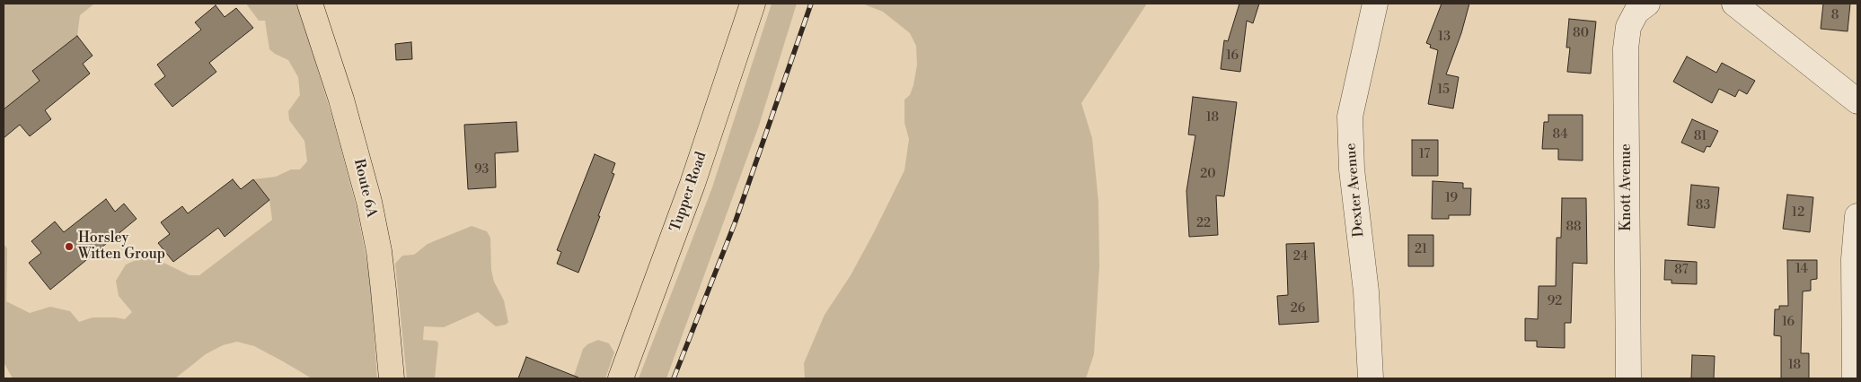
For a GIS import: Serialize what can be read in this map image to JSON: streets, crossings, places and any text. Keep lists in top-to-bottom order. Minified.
{"streets":{"main road":["Route 6A","Tupper Road"],"street":["Knott Avenue","Dexter Avenue"]},"places":["Horsley Witten Group"],"house_numbers":["8","80","13","16","15","18","84","81","17","93","20","19","83","12","22","88","21","24","14","87","92","26","16","18"]}
